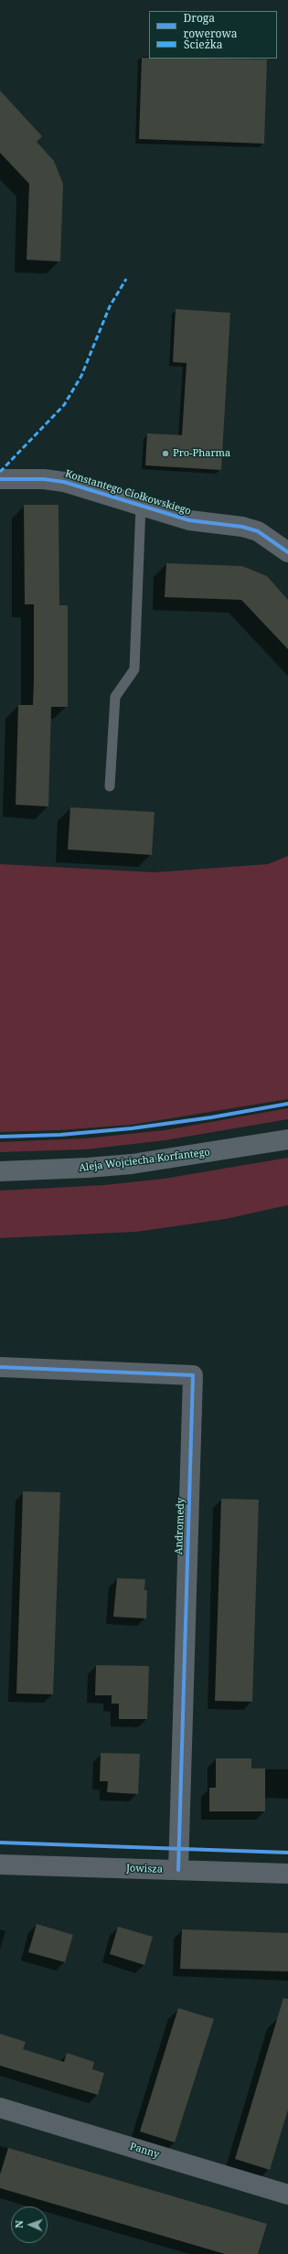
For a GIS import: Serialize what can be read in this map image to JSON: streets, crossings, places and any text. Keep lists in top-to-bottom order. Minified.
{"streets":{"main road":["Aleja Wojciecha Korfantego"],"street":["Konstantego Ciołkowskiego","Andromedy","Jowisza","Panny"]},"crossings":[["Andromedy","Jowisza"]],"places":["Pro-Pharma"],"legend":["Droga rowerowa","Ścieżka"],"north":"left"}
